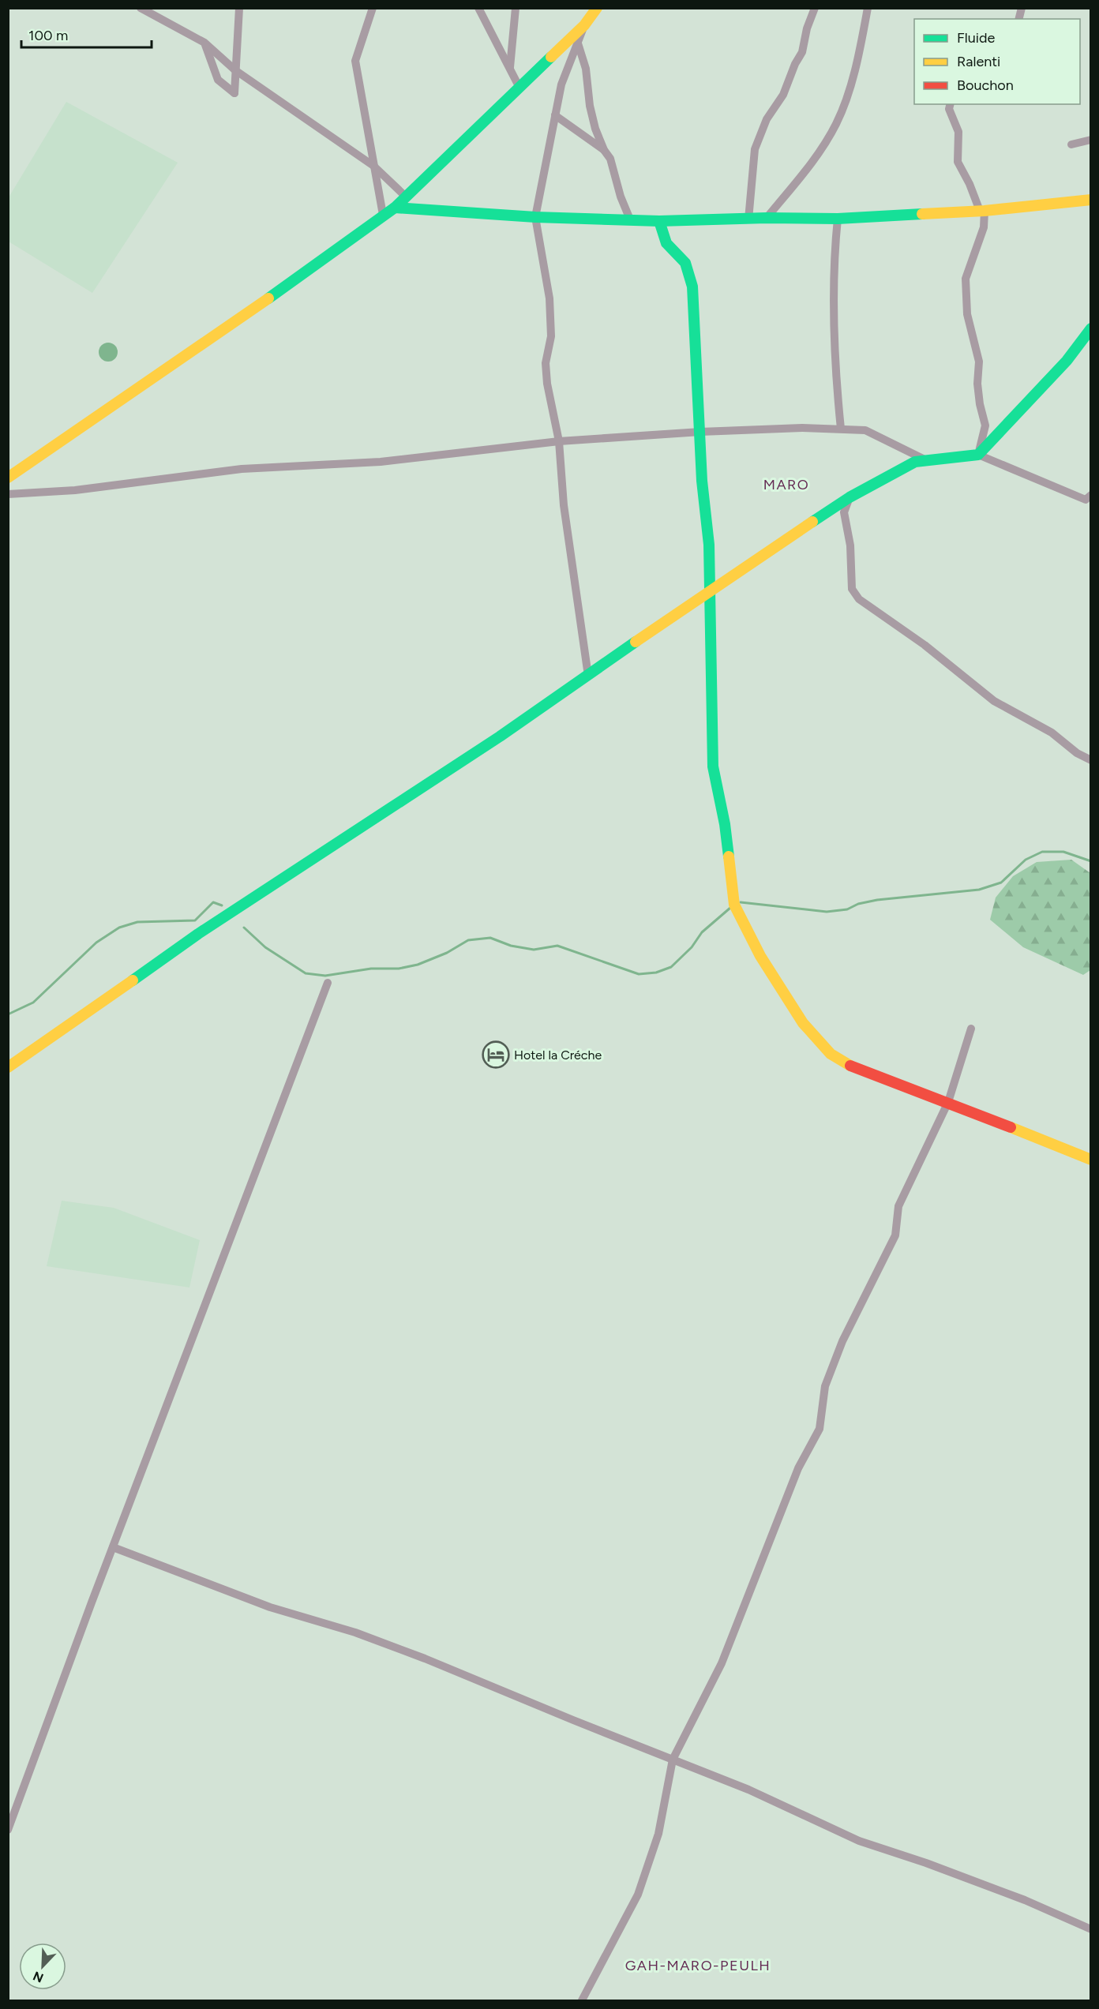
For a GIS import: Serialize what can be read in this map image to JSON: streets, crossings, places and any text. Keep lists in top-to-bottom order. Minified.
{"districts":["MARO","GAH-MARO-PEULH"],"places":{"hotel":["Hotel la Créche"]},"legend":["Fluide","Ralenti","Bouchon"],"scale_bar":"100 m","north":"bottom left"}
